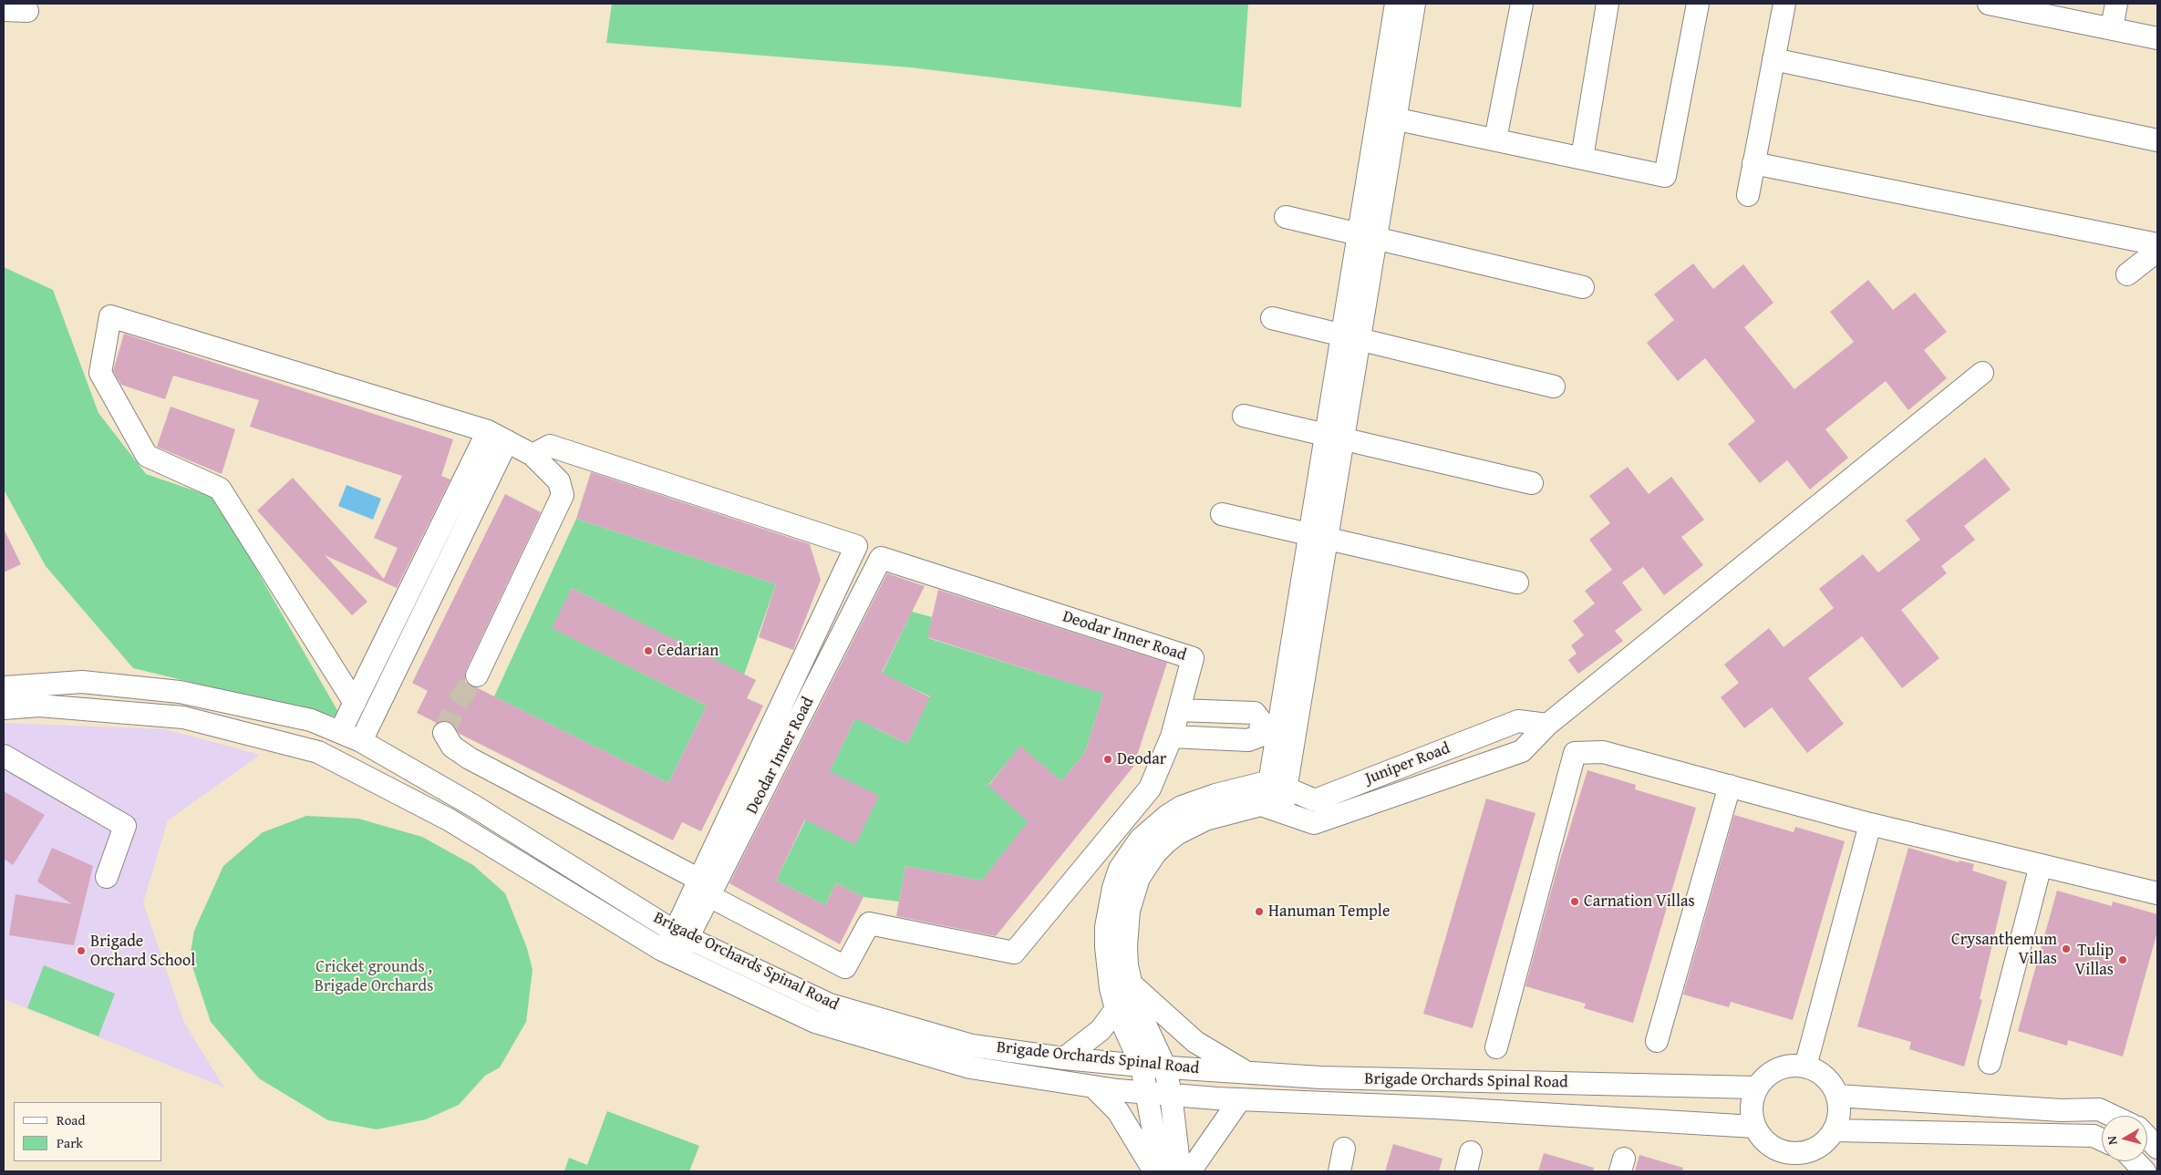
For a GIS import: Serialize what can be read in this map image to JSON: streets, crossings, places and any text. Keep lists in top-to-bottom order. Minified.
{"streets":{"street":["Deodar Inner Road","Juniper Road","Brigade Orchards Spinal Road"]},"parks":["Cricket grounds , Brigade Orchards"],"places":["Cedarian","Deodar","Carnation Villas","Hanuman Temple","Crysanthemum Villas","Brigade Orchard School","Tulip Villas"],"legend":["Road","Park"],"north":"left"}
